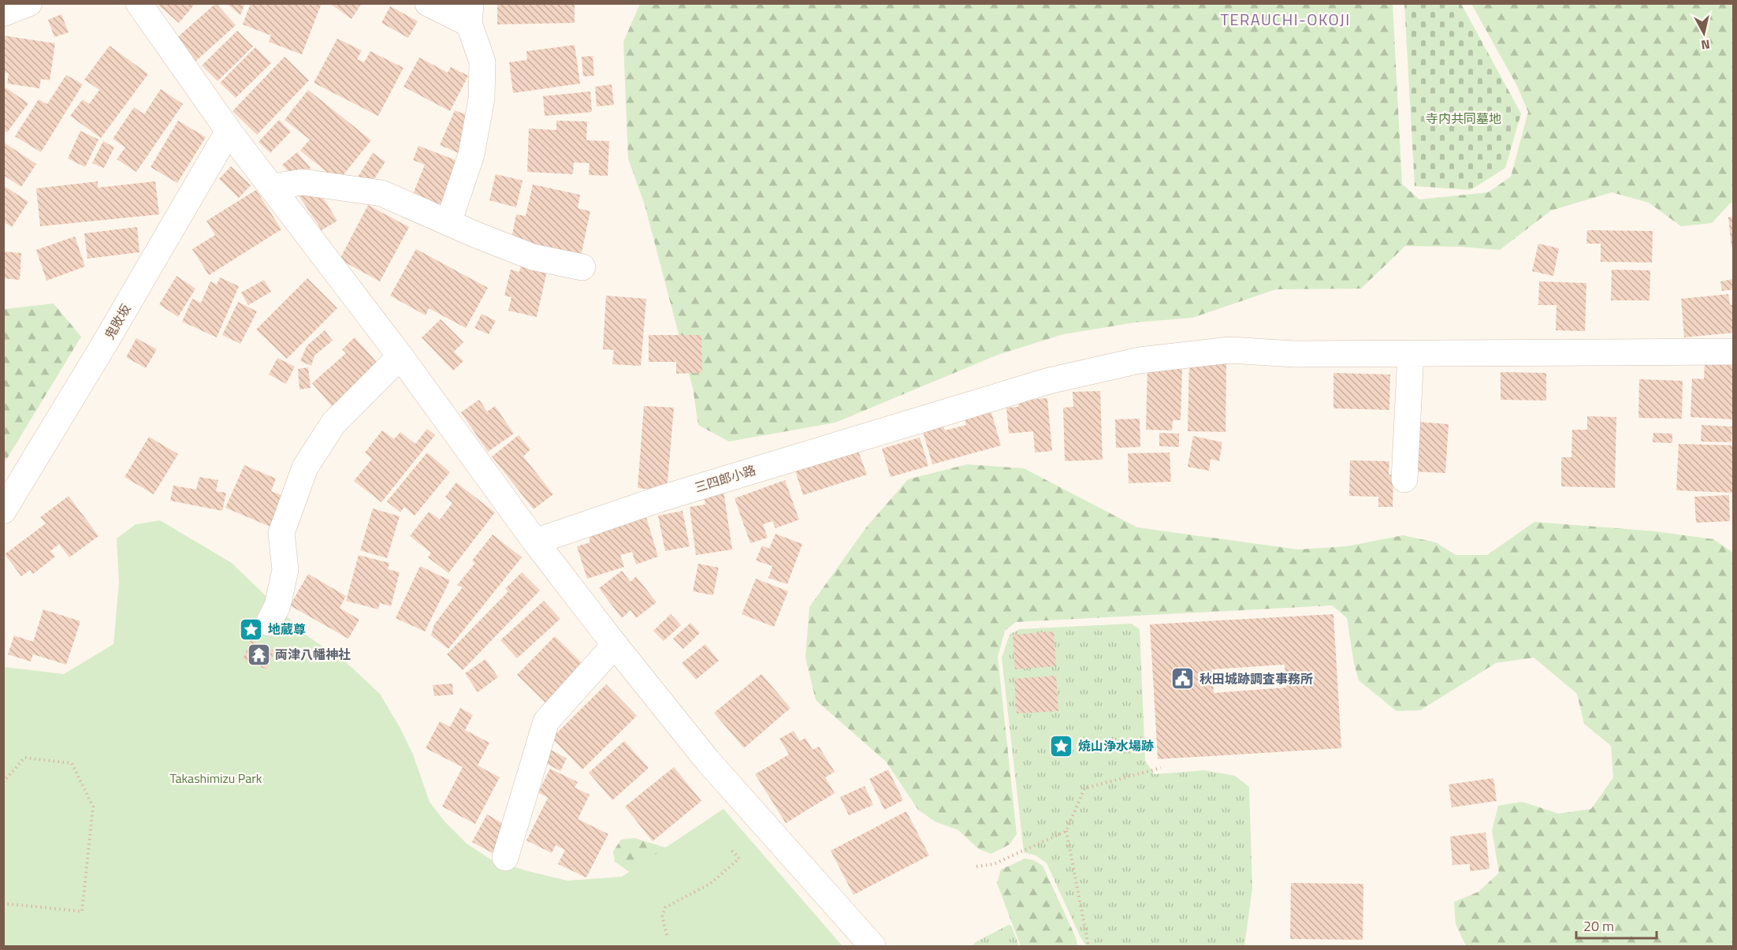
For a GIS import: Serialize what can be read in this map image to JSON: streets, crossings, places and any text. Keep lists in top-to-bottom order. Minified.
{"streets":{"street":["鬼敗坂","三四郎小路"]},"districts":["TERAUCHI-OKOJI"],"parks":["寺内共同墓地","Takashimizu Park"],"places":{"place":["地蔵尊","焼山浄水場跡"],"temple":["両津八幡神社"],"public building":["秋田城跡調査事務所"]},"scale_bar":"20 m","north":"bottom"}
